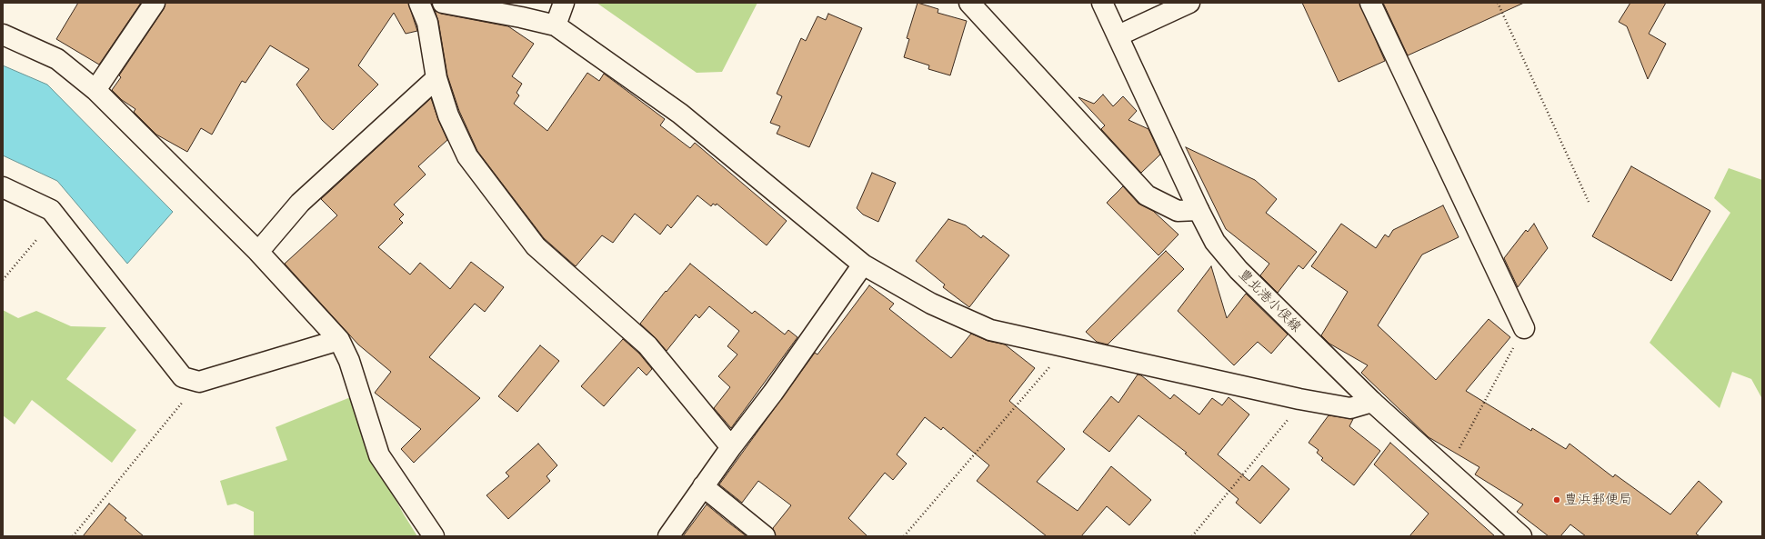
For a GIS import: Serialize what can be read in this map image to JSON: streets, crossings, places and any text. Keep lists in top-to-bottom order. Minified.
{"streets":{"street":["豊北港小俣線"]},"places":["豊浜郵便局"]}
